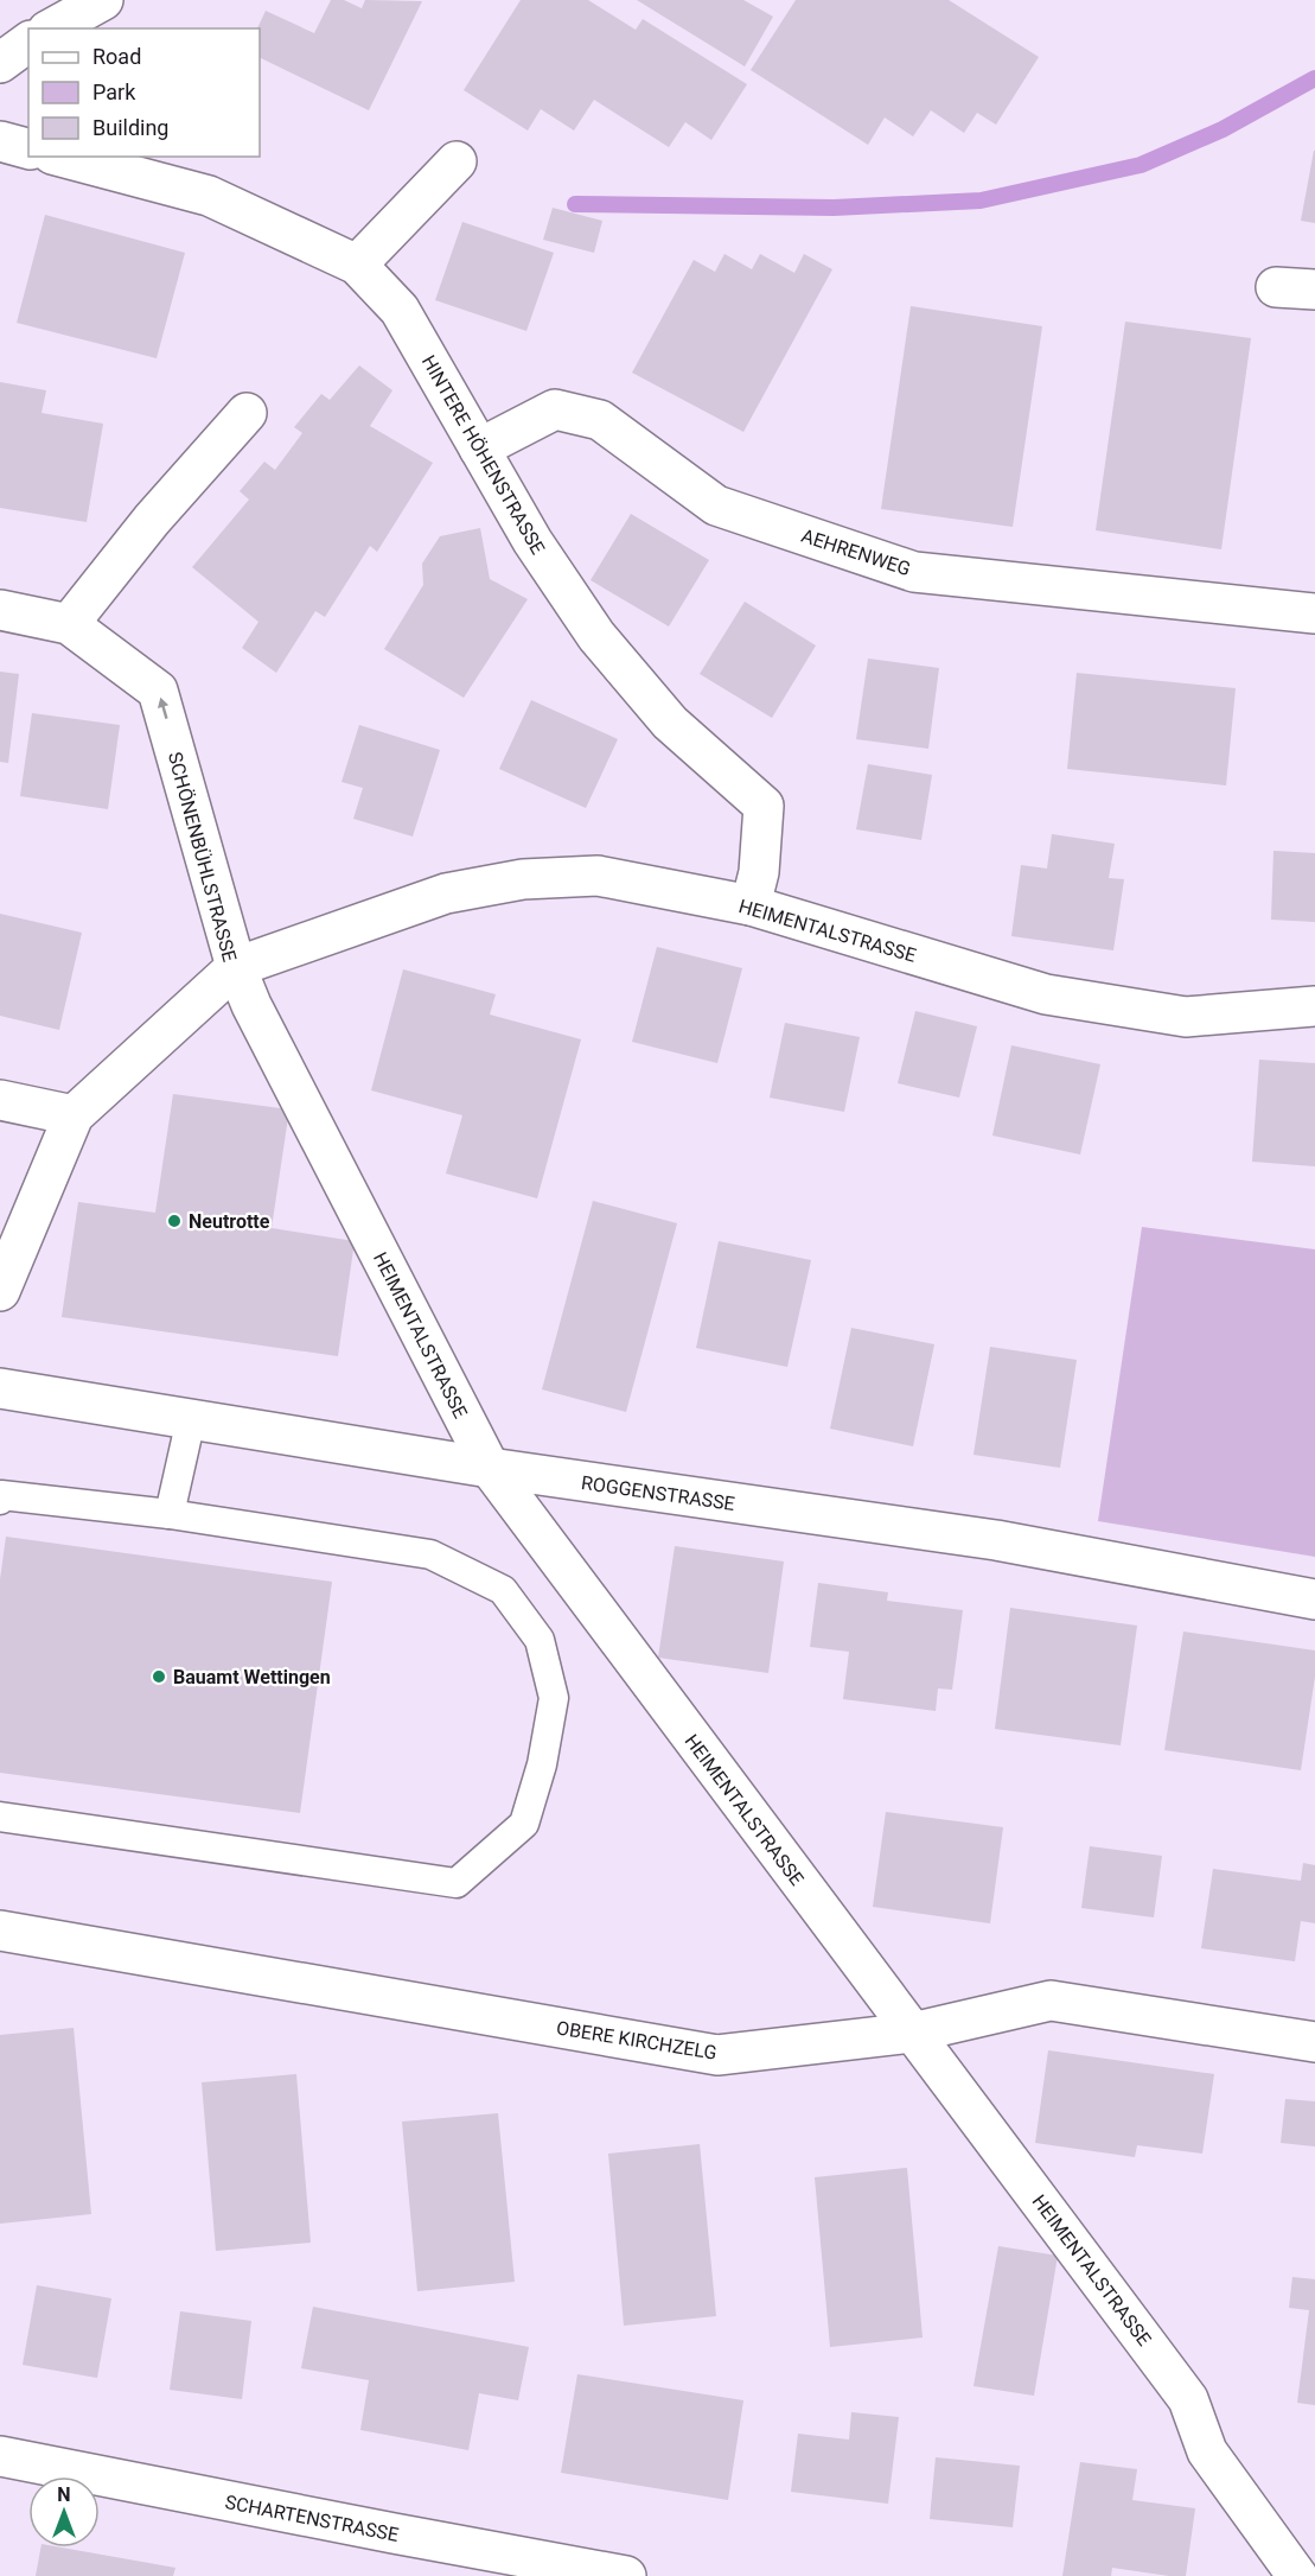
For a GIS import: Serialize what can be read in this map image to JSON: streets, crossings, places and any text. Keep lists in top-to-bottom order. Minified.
{"streets":{"street":["HINTERE HÖHENSTRASSE","AEHRENWEG","SCHÖNENBÜHLSTRASSE","HEIMENTALSTRASSE","ROGGENSTRASSE","OBERE KIRCHZELG","SCHARTENSTRASSE"]},"crossings":[["HINTERE HÖHENSTRASSE","AEHRENWEG"],["HINTERE HÖHENSTRASSE","HEIMENTALSTRASSE"],["SCHÖNENBÜHLSTRASSE","HEIMENTALSTRASSE"],["HEIMENTALSTRASSE","ROGGENSTRASSE"],["HEIMENTALSTRASSE","OBERE KIRCHZELG"]],"one_way":["SCHÖNENBÜHLSTRASSE"],"places":["Neutrotte","Bauamt Wettingen"],"legend":["Road","Park","Building"],"north":"top"}
